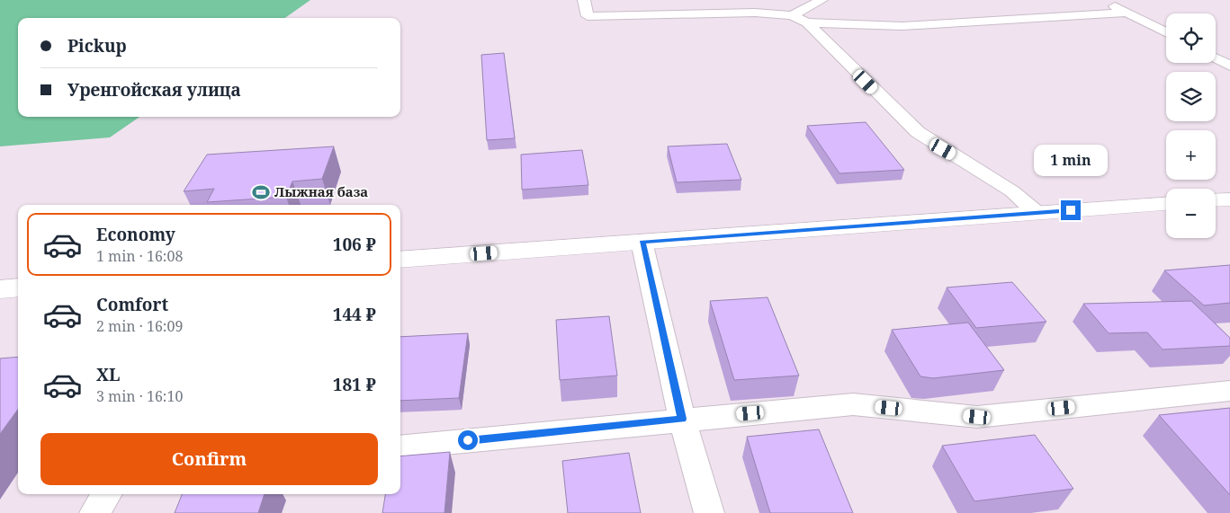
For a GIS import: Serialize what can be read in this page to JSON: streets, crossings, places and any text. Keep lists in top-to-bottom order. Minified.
{"places":{"sports":["Лыжная база"]},"page":{"map_buttons":["+","−"],"banner":["Pickup","Уренгойская улица"],"bubble":"1 min","list":[{"name":"Economy","note":"1 min · 16:08","value":"106 ₽"},{"name":"Comfort","note":"2 min · 16:09","value":"144 ₽"},{"name":"XL","note":"3 min · 16:10","value":"181 ₽"}],"buttons":"Confirm"}}
